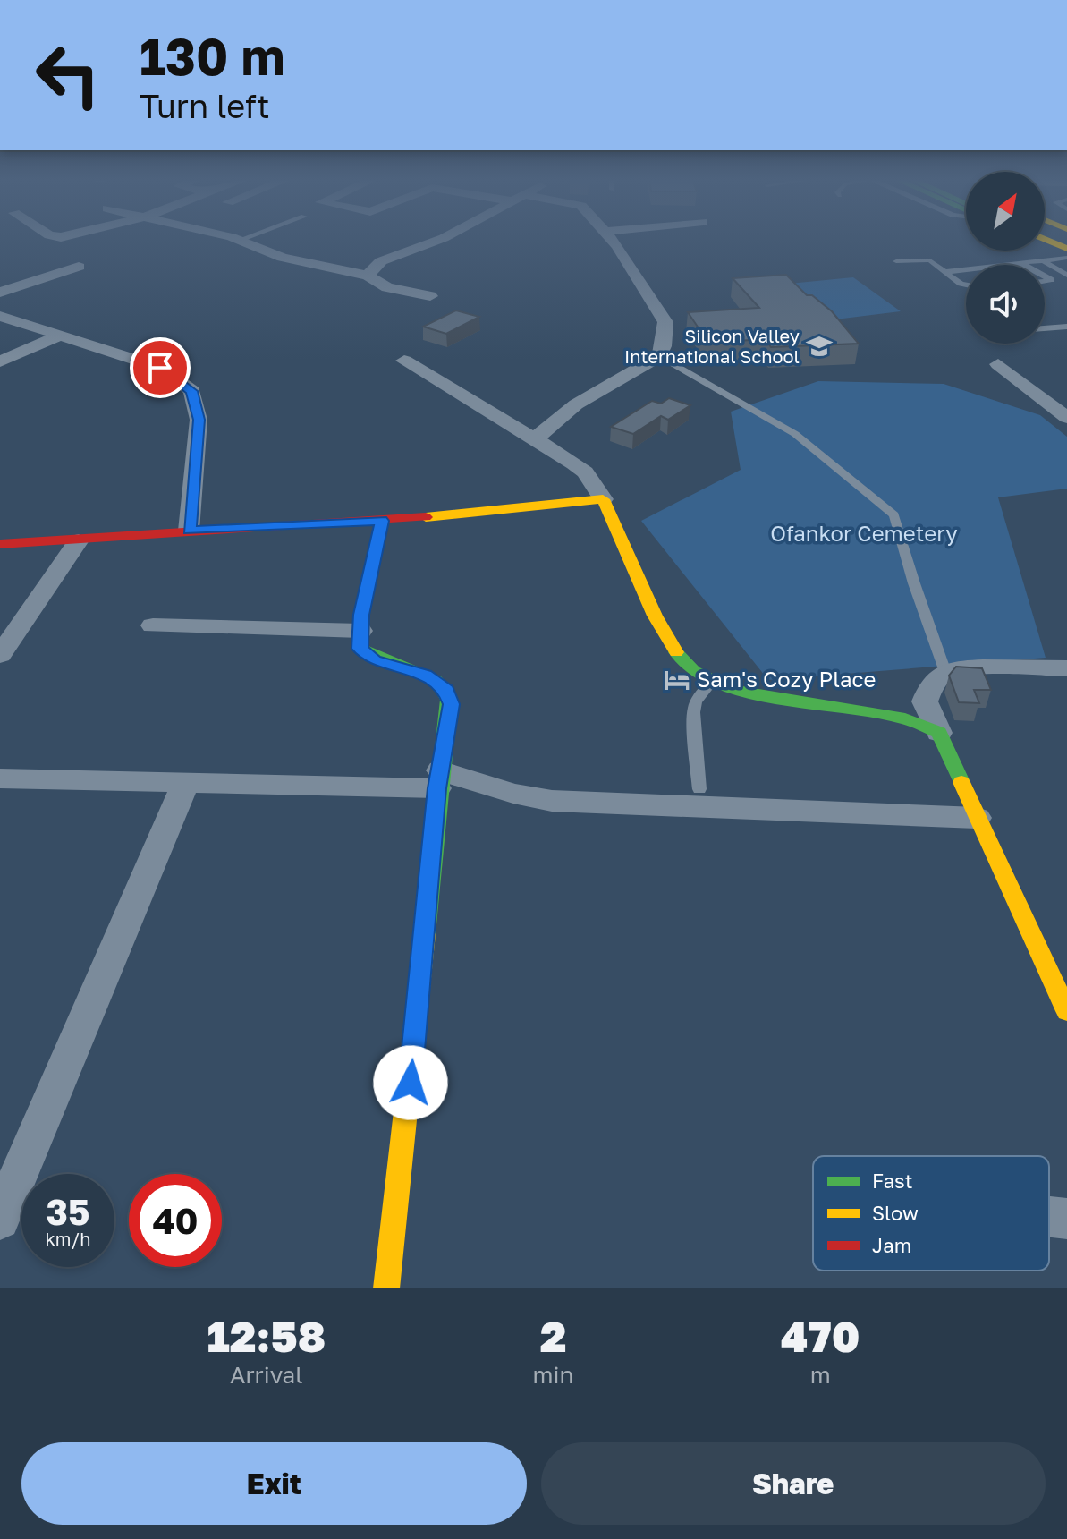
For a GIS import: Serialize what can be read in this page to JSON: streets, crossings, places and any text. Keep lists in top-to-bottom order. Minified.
{"parks":["Ofankor Cemetery"],"places":{"school or university":["Silicon Valley International School"],"hotel":["Sam's Cozy Place"]},"legend":["Fast","Slow","Jam"],"north":"top right","page":{"turn":["130 m","Turn left"],"speed":"35 km/h","limit":"40","eta":["12:58","Arrival","2","min","470","m"],"buttons":["Exit","Share"]}}
